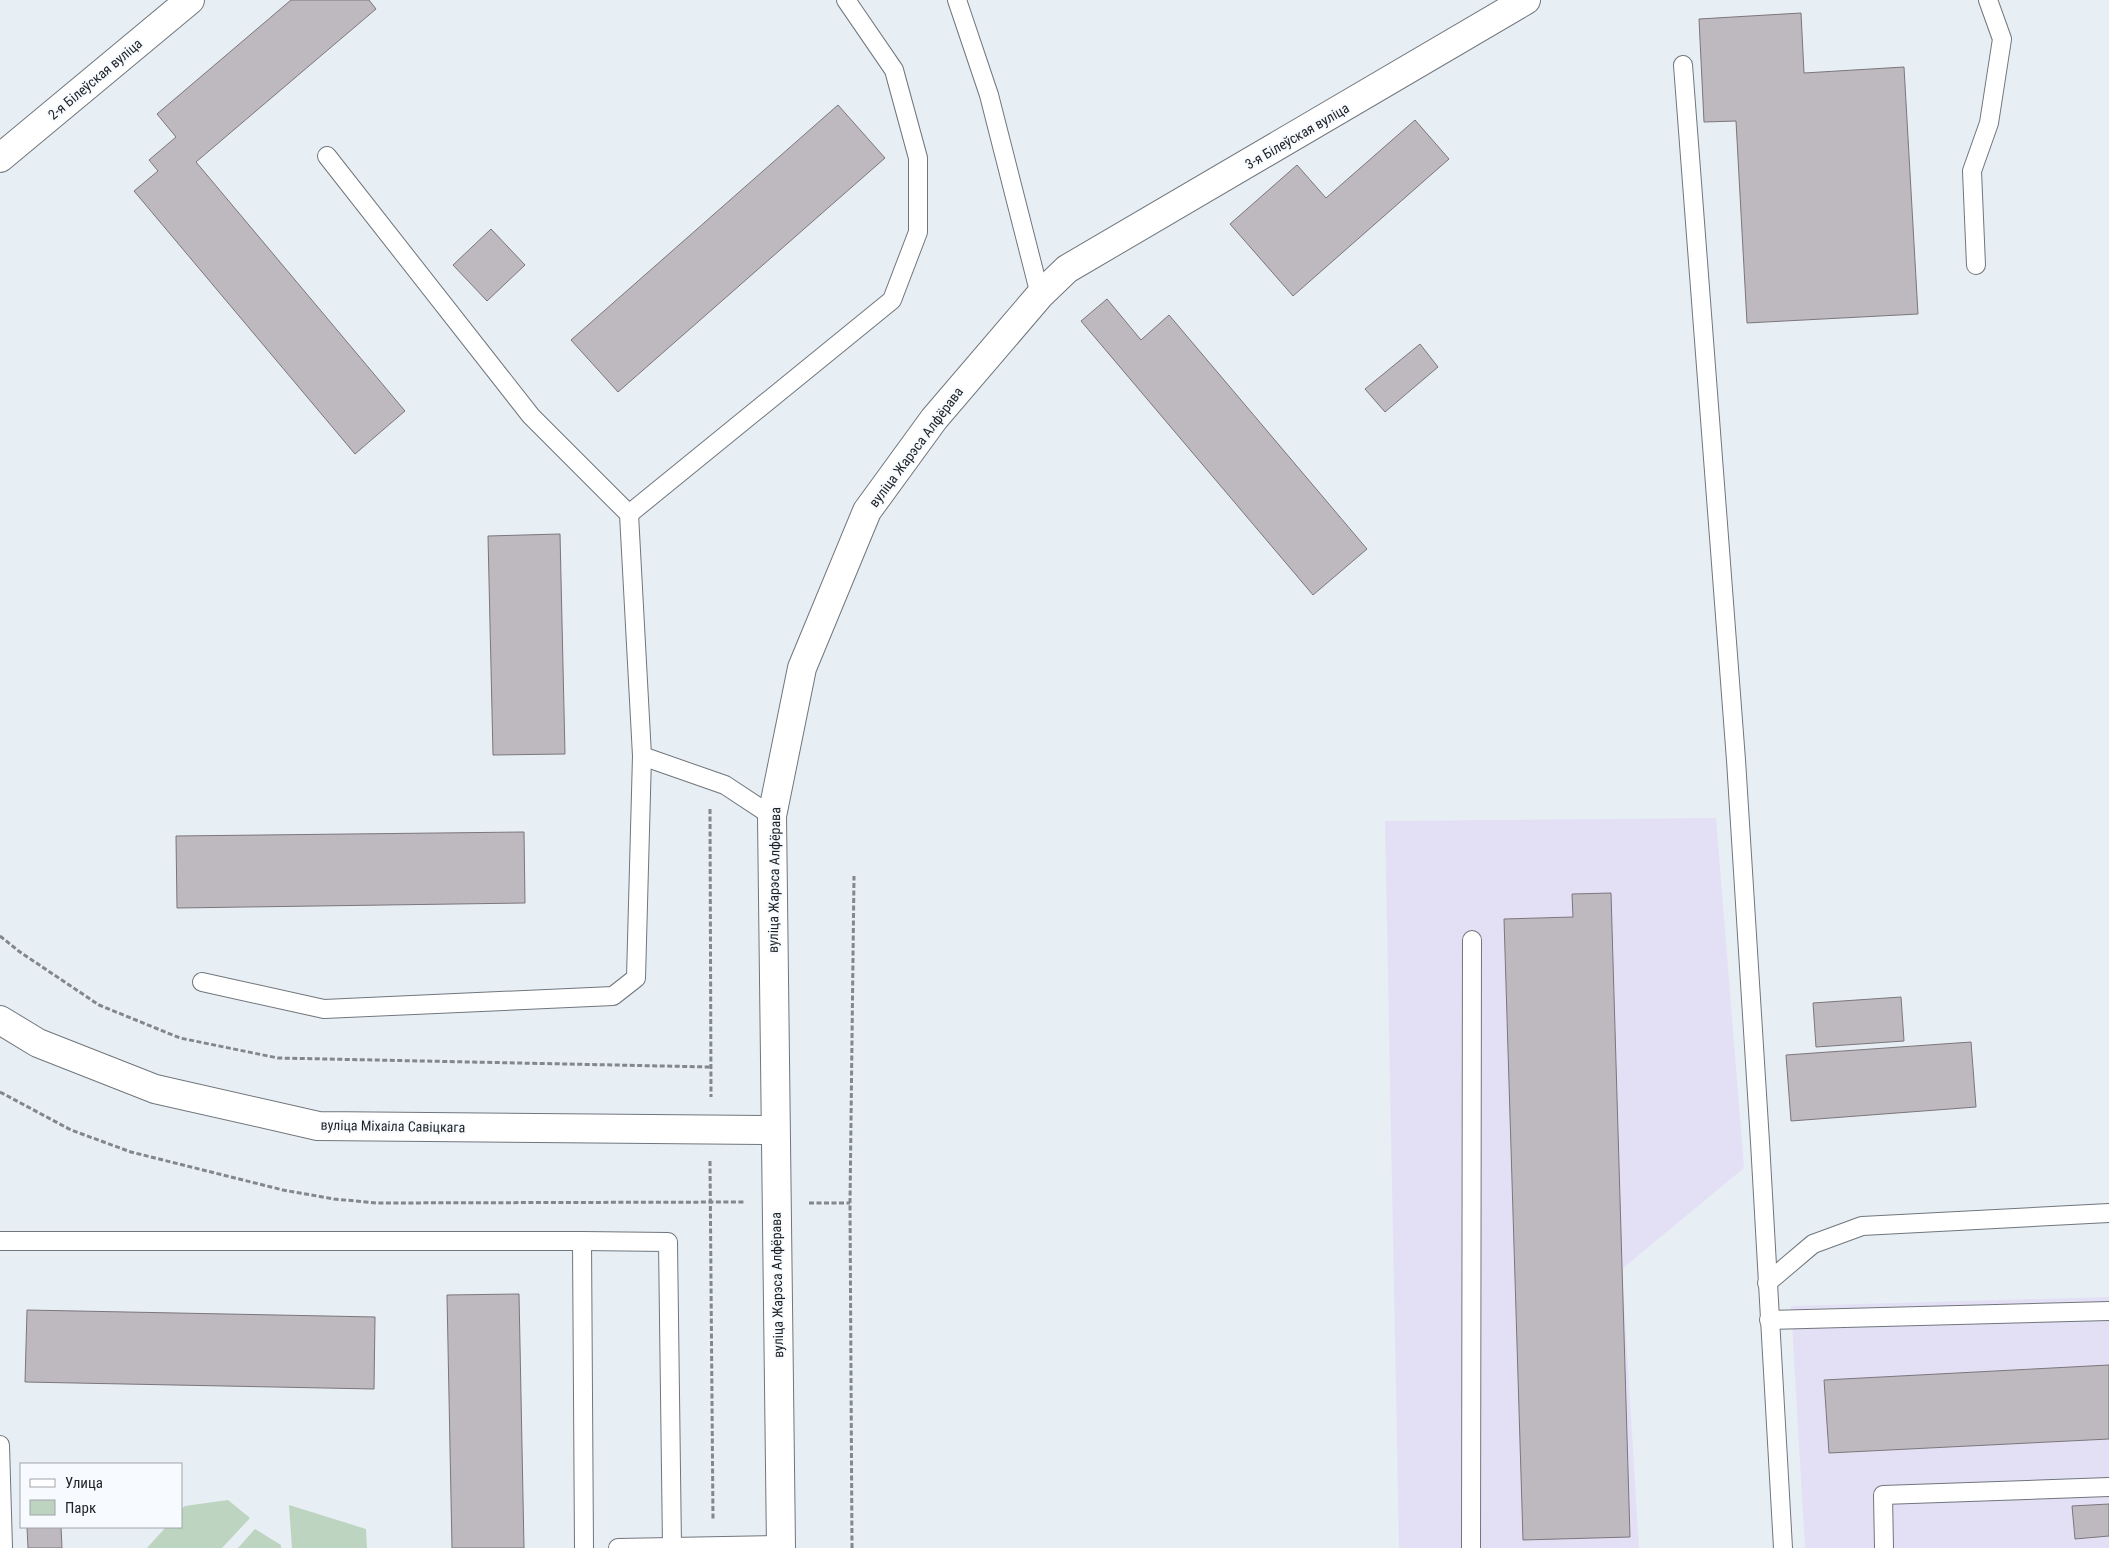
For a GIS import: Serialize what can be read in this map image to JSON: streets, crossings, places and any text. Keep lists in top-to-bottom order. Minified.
{"streets":{"street":["2-я Білеўская вуліца","3-я Білеўская вуліца","вуліца Жарэса Алфёрава","вуліца Міхаіла Савіцкага"]},"crossings":[["3-я Білеўская вуліца","вуліца Жарэса Алфёрава"],["вуліца Жарэса Алфёрава","вуліца Міхаіла Савіцкага"]],"legend":["Улица","Парк"]}
